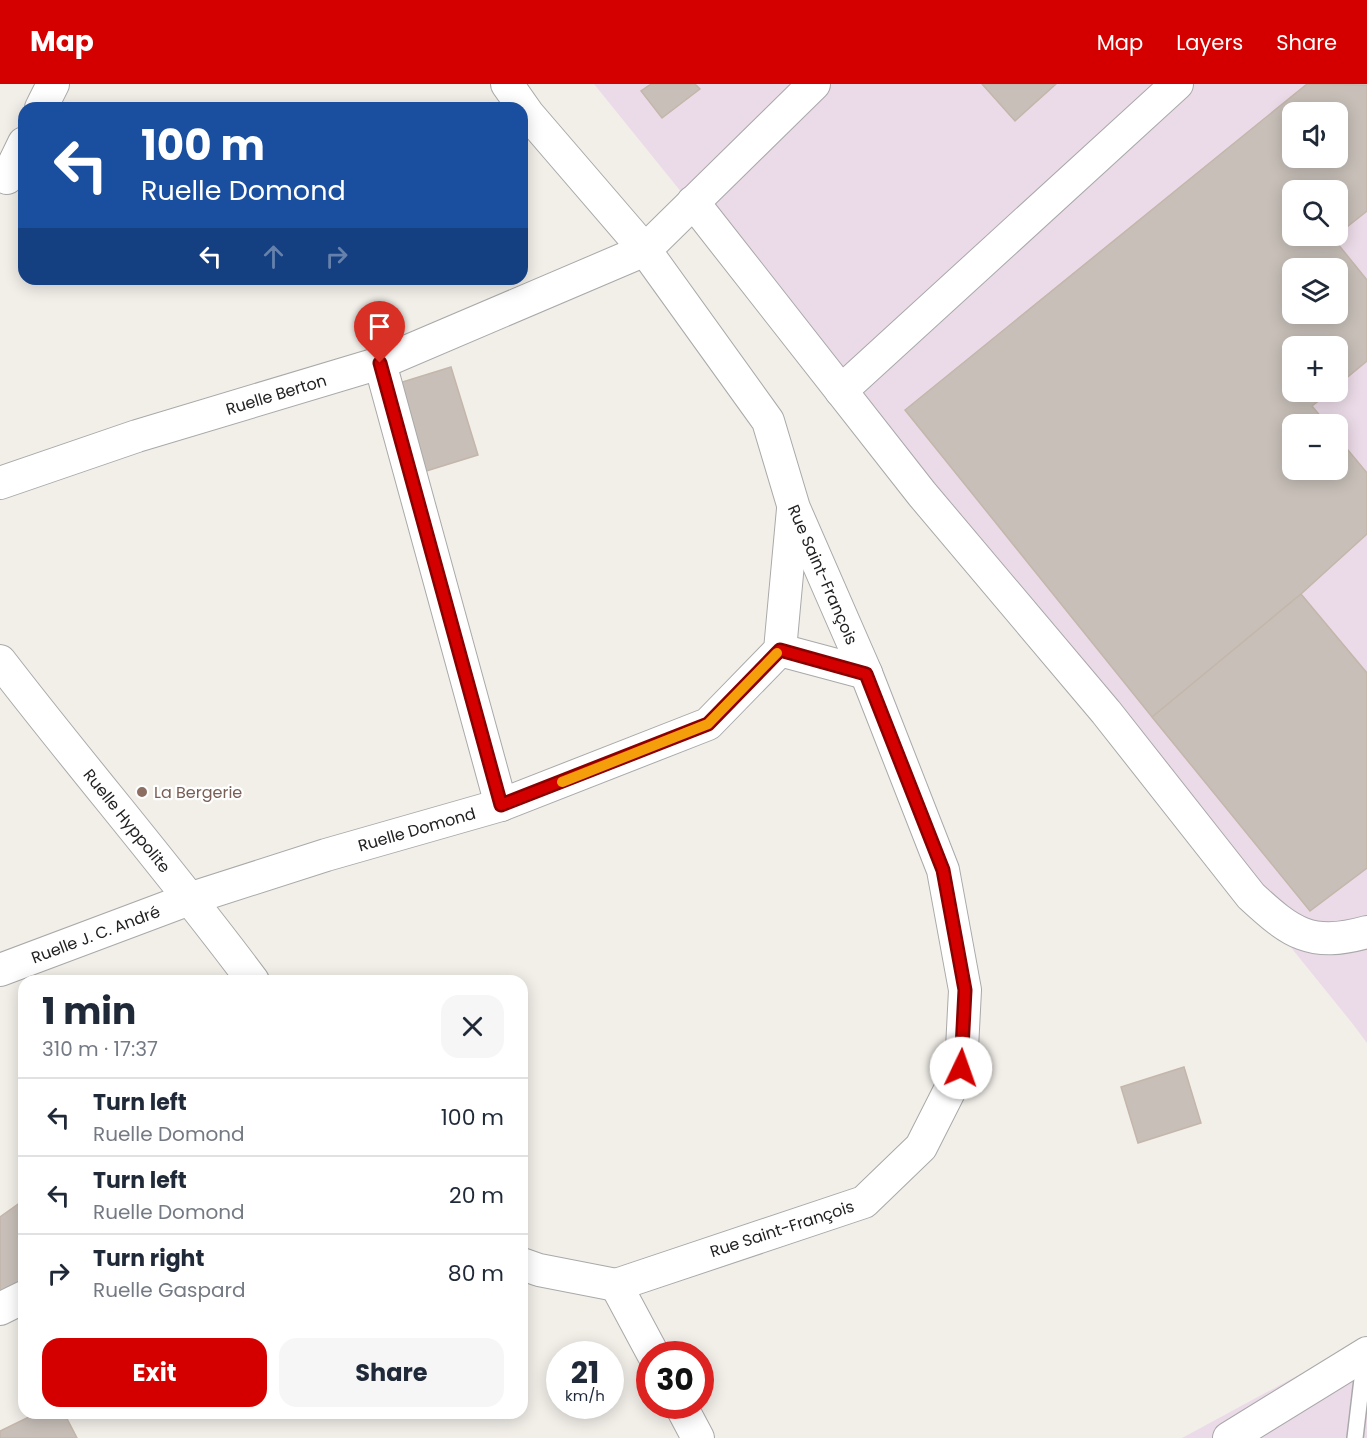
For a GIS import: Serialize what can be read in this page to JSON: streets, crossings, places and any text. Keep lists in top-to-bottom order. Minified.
{"streets":{"street":["Ruelle Berton","Rue Saint-François","Ruelle Hyppolite","Ruelle Domond","Ruelle J. C. André"]},"crossings":[["Ruelle Berton","Rue Saint-François"],["Ruelle Hyppolite","Ruelle Domond"],["Ruelle Hyppolite","Ruelle J. C. André"],["Ruelle Domond","Ruelle J. C. André"]],"places":["La Bergerie"],"page":{"header":"Map","nav":["Map","Layers","Share"],"map_buttons":["+","−"],"turn":["100 m","Ruelle Domond"],"heading":["1 min","310 m · 17:37"],"list":[{"name":"Turn left","note":"Ruelle Domond","value":"100 m"},{"name":"Turn left","note":"Ruelle Domond","value":"20 m"},{"name":"Turn right","note":"Ruelle Gaspard","value":"80 m"}],"buttons":["Exit","Share"],"speed":"21 km/h","limit":"30"}}
